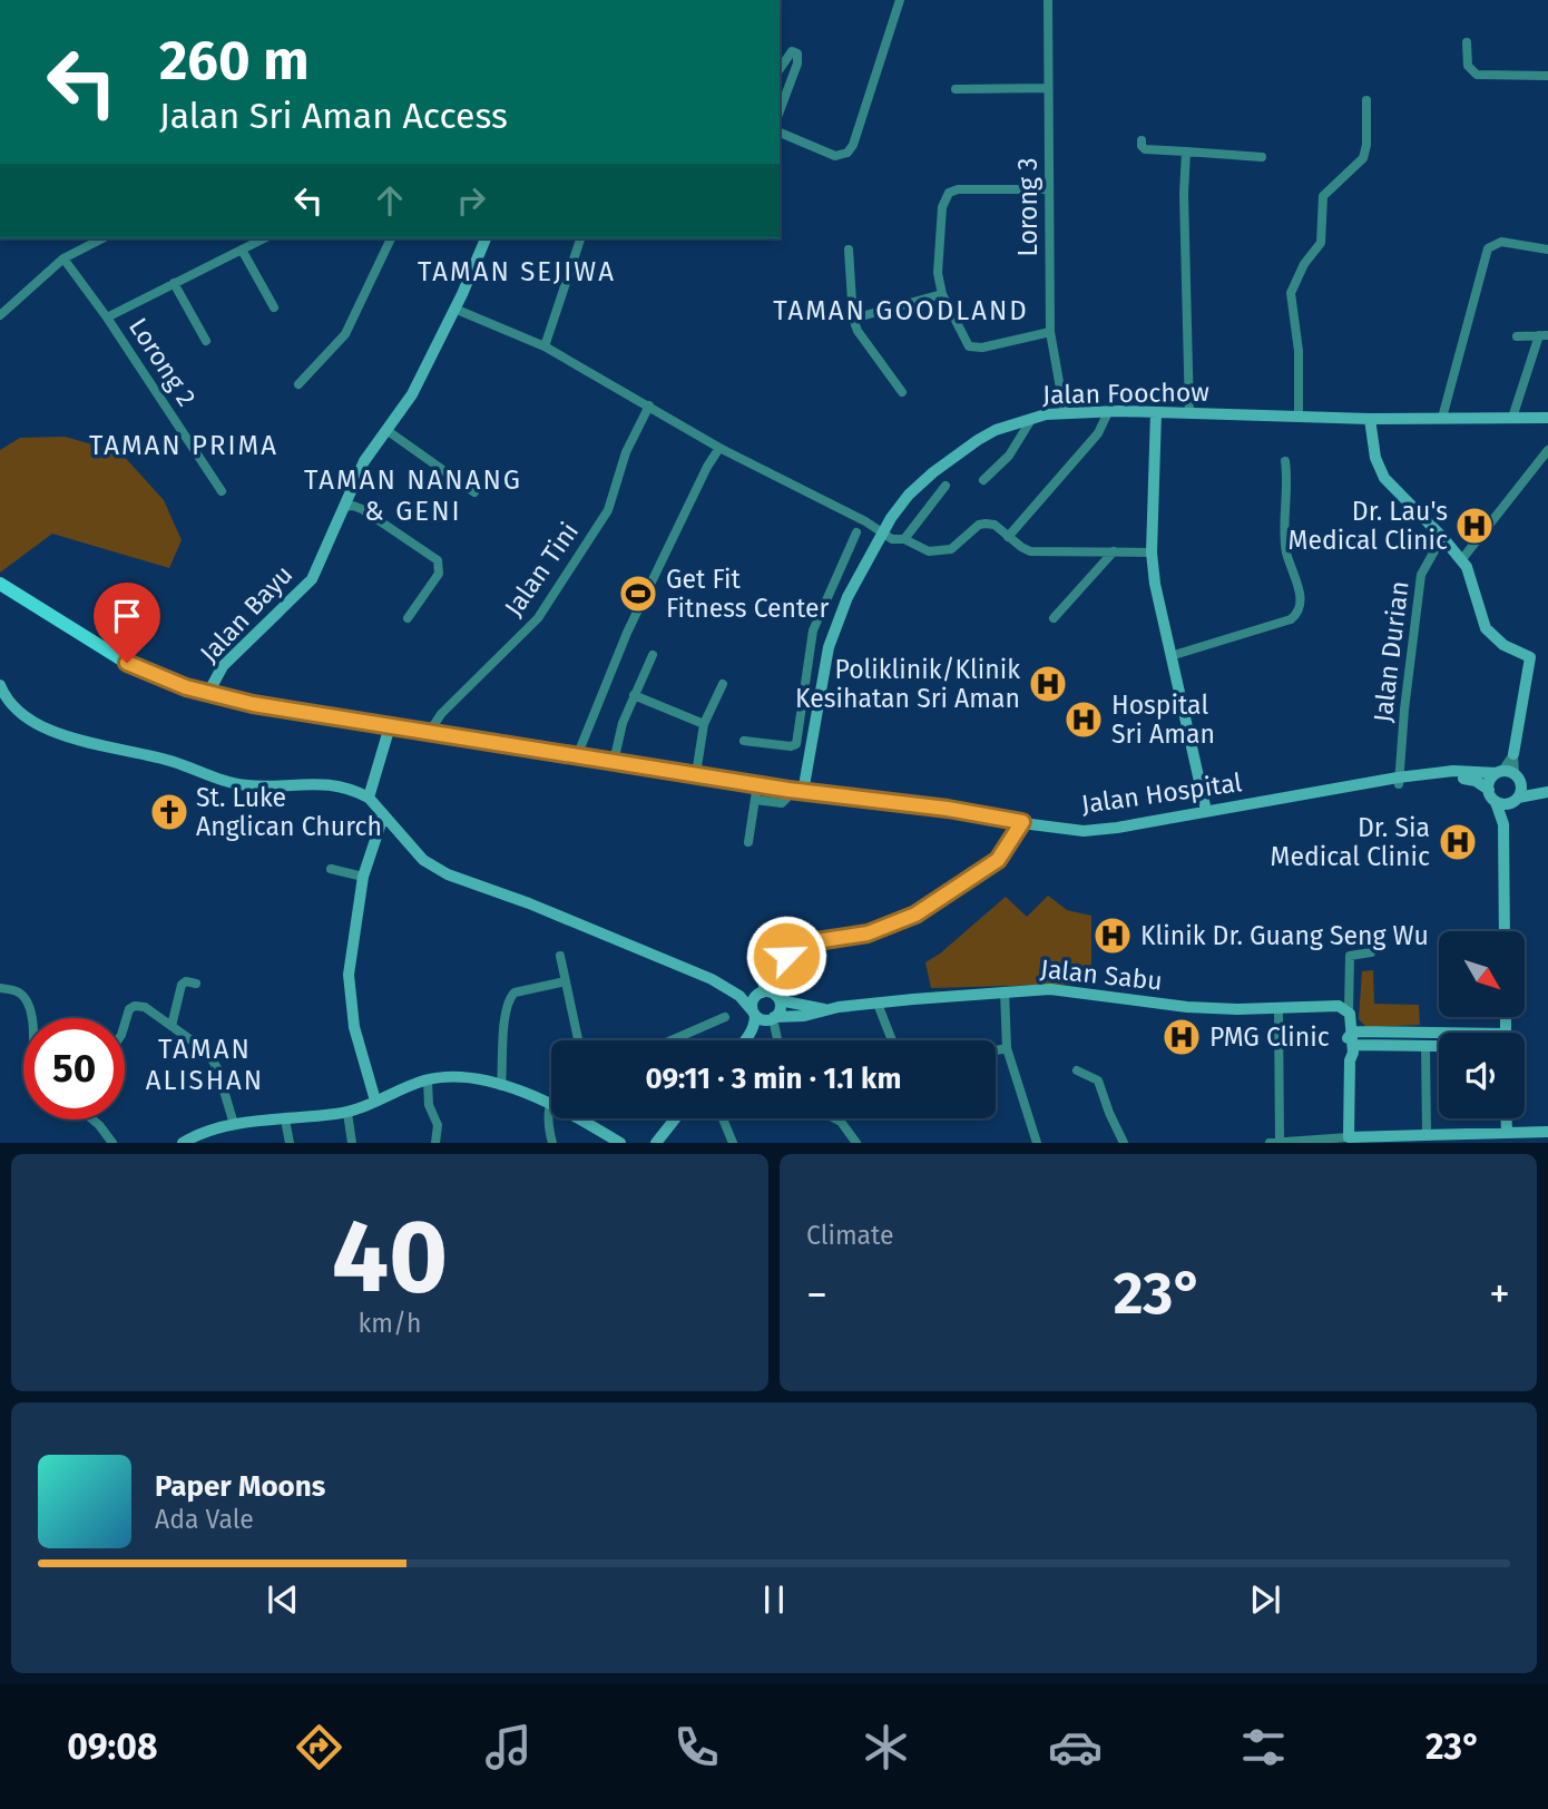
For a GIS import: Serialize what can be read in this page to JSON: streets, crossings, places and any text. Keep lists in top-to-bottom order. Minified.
{"streets":{"street":["Lorong 3","Lorong 2","Jalan Foochow","Jalan Tini","Jalan Bayu","Jalan Durian","Jalan Hospital","Jalan Sabu"]},"crossings":[["Lorong 3","Jalan Foochow"],["Jalan Durian","Jalan Hospital"]],"districts":["TAMAN SEJIWA","TAMAN GOODLAND","TAMAN PRIMA","TAMAN NANANG & GENI","TAMAN ALISHAN"],"places":{"hospital":["Dr. Lau's Medical Clinic","Poliklinik/Klinik Kesihatan Sri Aman","Hospital Sri Aman","Dr. Sia Medical Clinic","Klinik Dr. Guang Seng Wu","PMG Clinic"],"sports":["Get Fit Fitness Center"],"church":["St. Luke Anglican Church"]},"north":"bottom right","page":{"turn":["260 m","Jalan Sri Aman Access"],"limit":"50","trip":"09:11 · 3 min · 1.1 km","tile":[["40","km/h"],"Climate"],"heat":["−","23°","+"],"song":["Paper Moons","Ada Vale"],"tabs":["09:08","23°"]}}
